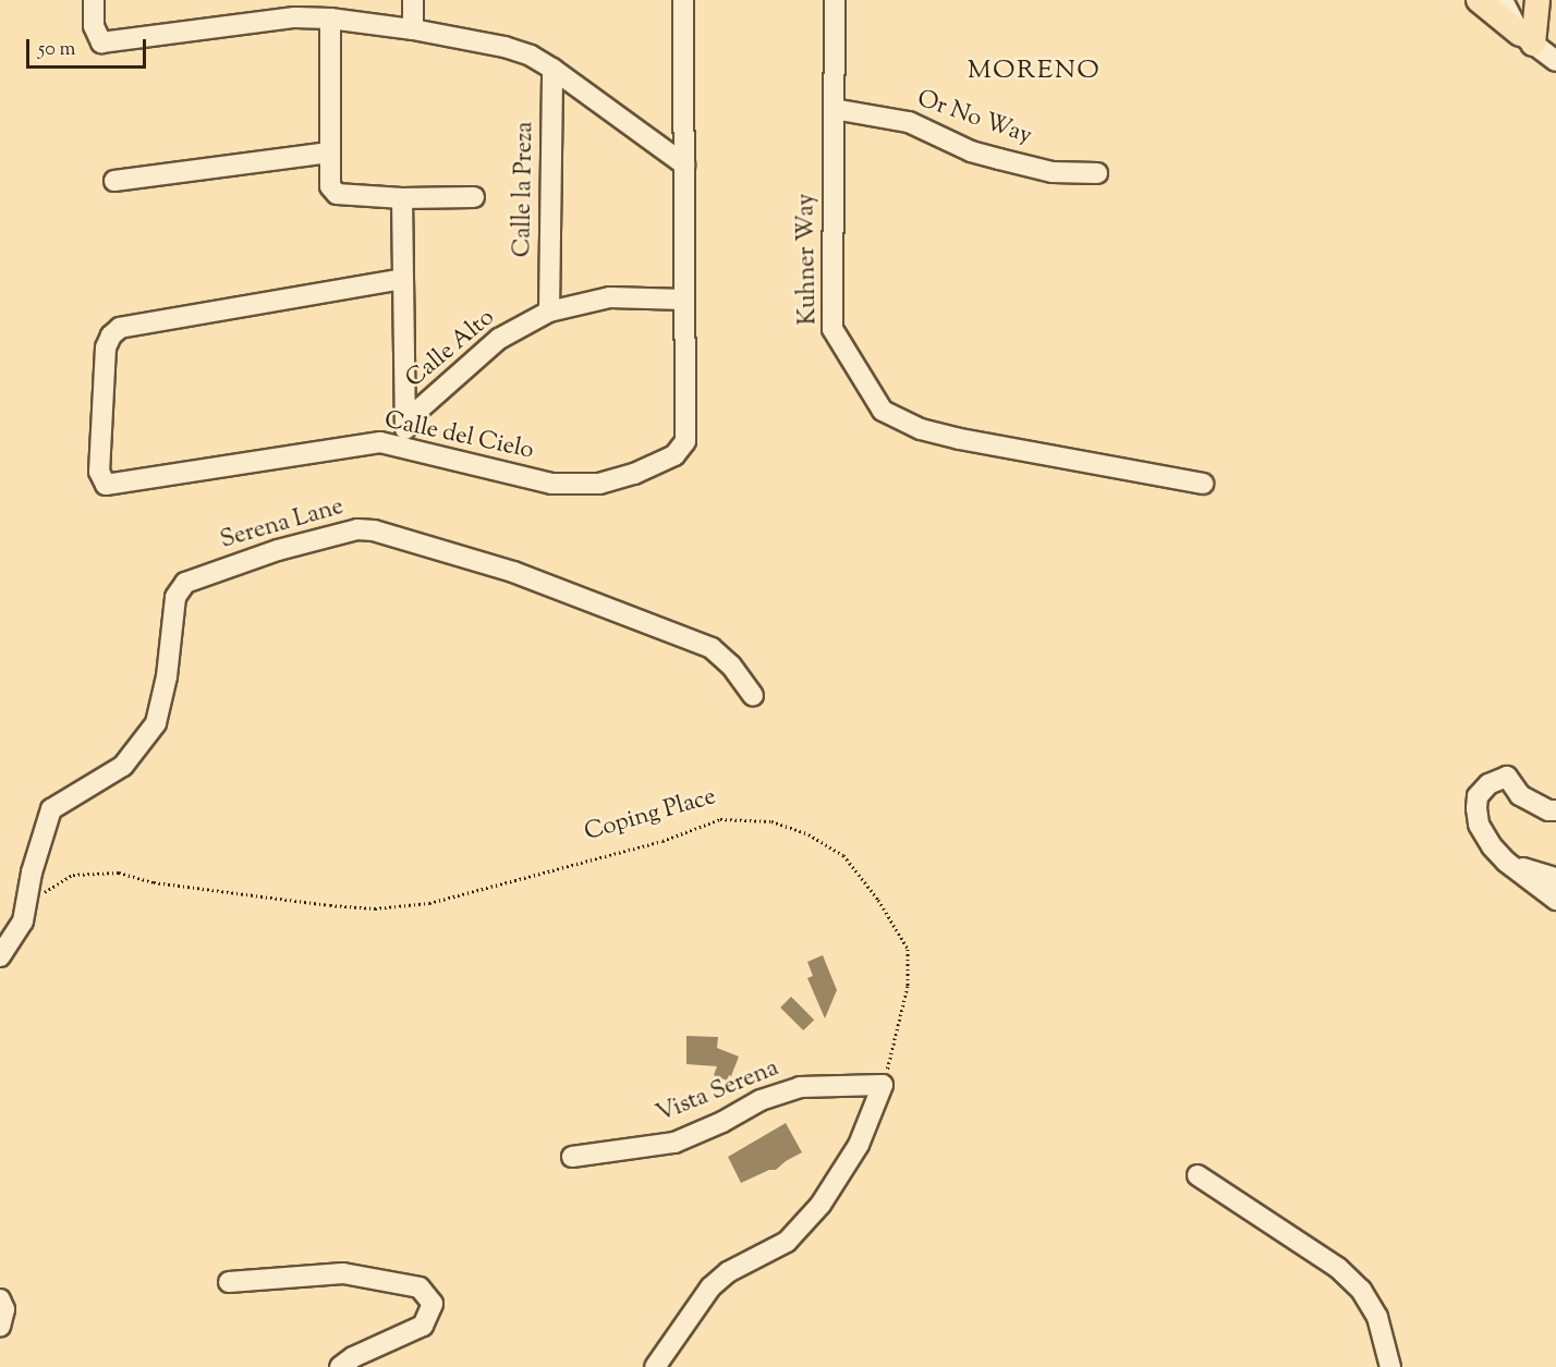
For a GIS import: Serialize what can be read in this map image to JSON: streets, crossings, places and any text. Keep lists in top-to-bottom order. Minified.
{"streets":{"street":["Or No Way","Calle la Preza","Kuhner Way","Calle Alto","Calle del Cielo","Serena Lane","Vista Serena"],"path":["Coping Place"]},"crossings":[["Or No Way","Kuhner Way"],["Calle la Preza","Calle Alto"],["Calle Alto","Calle del Cielo"],["Coping Place","Vista Serena"]],"districts":["MORENO"],"scale_bar":"50 m"}
